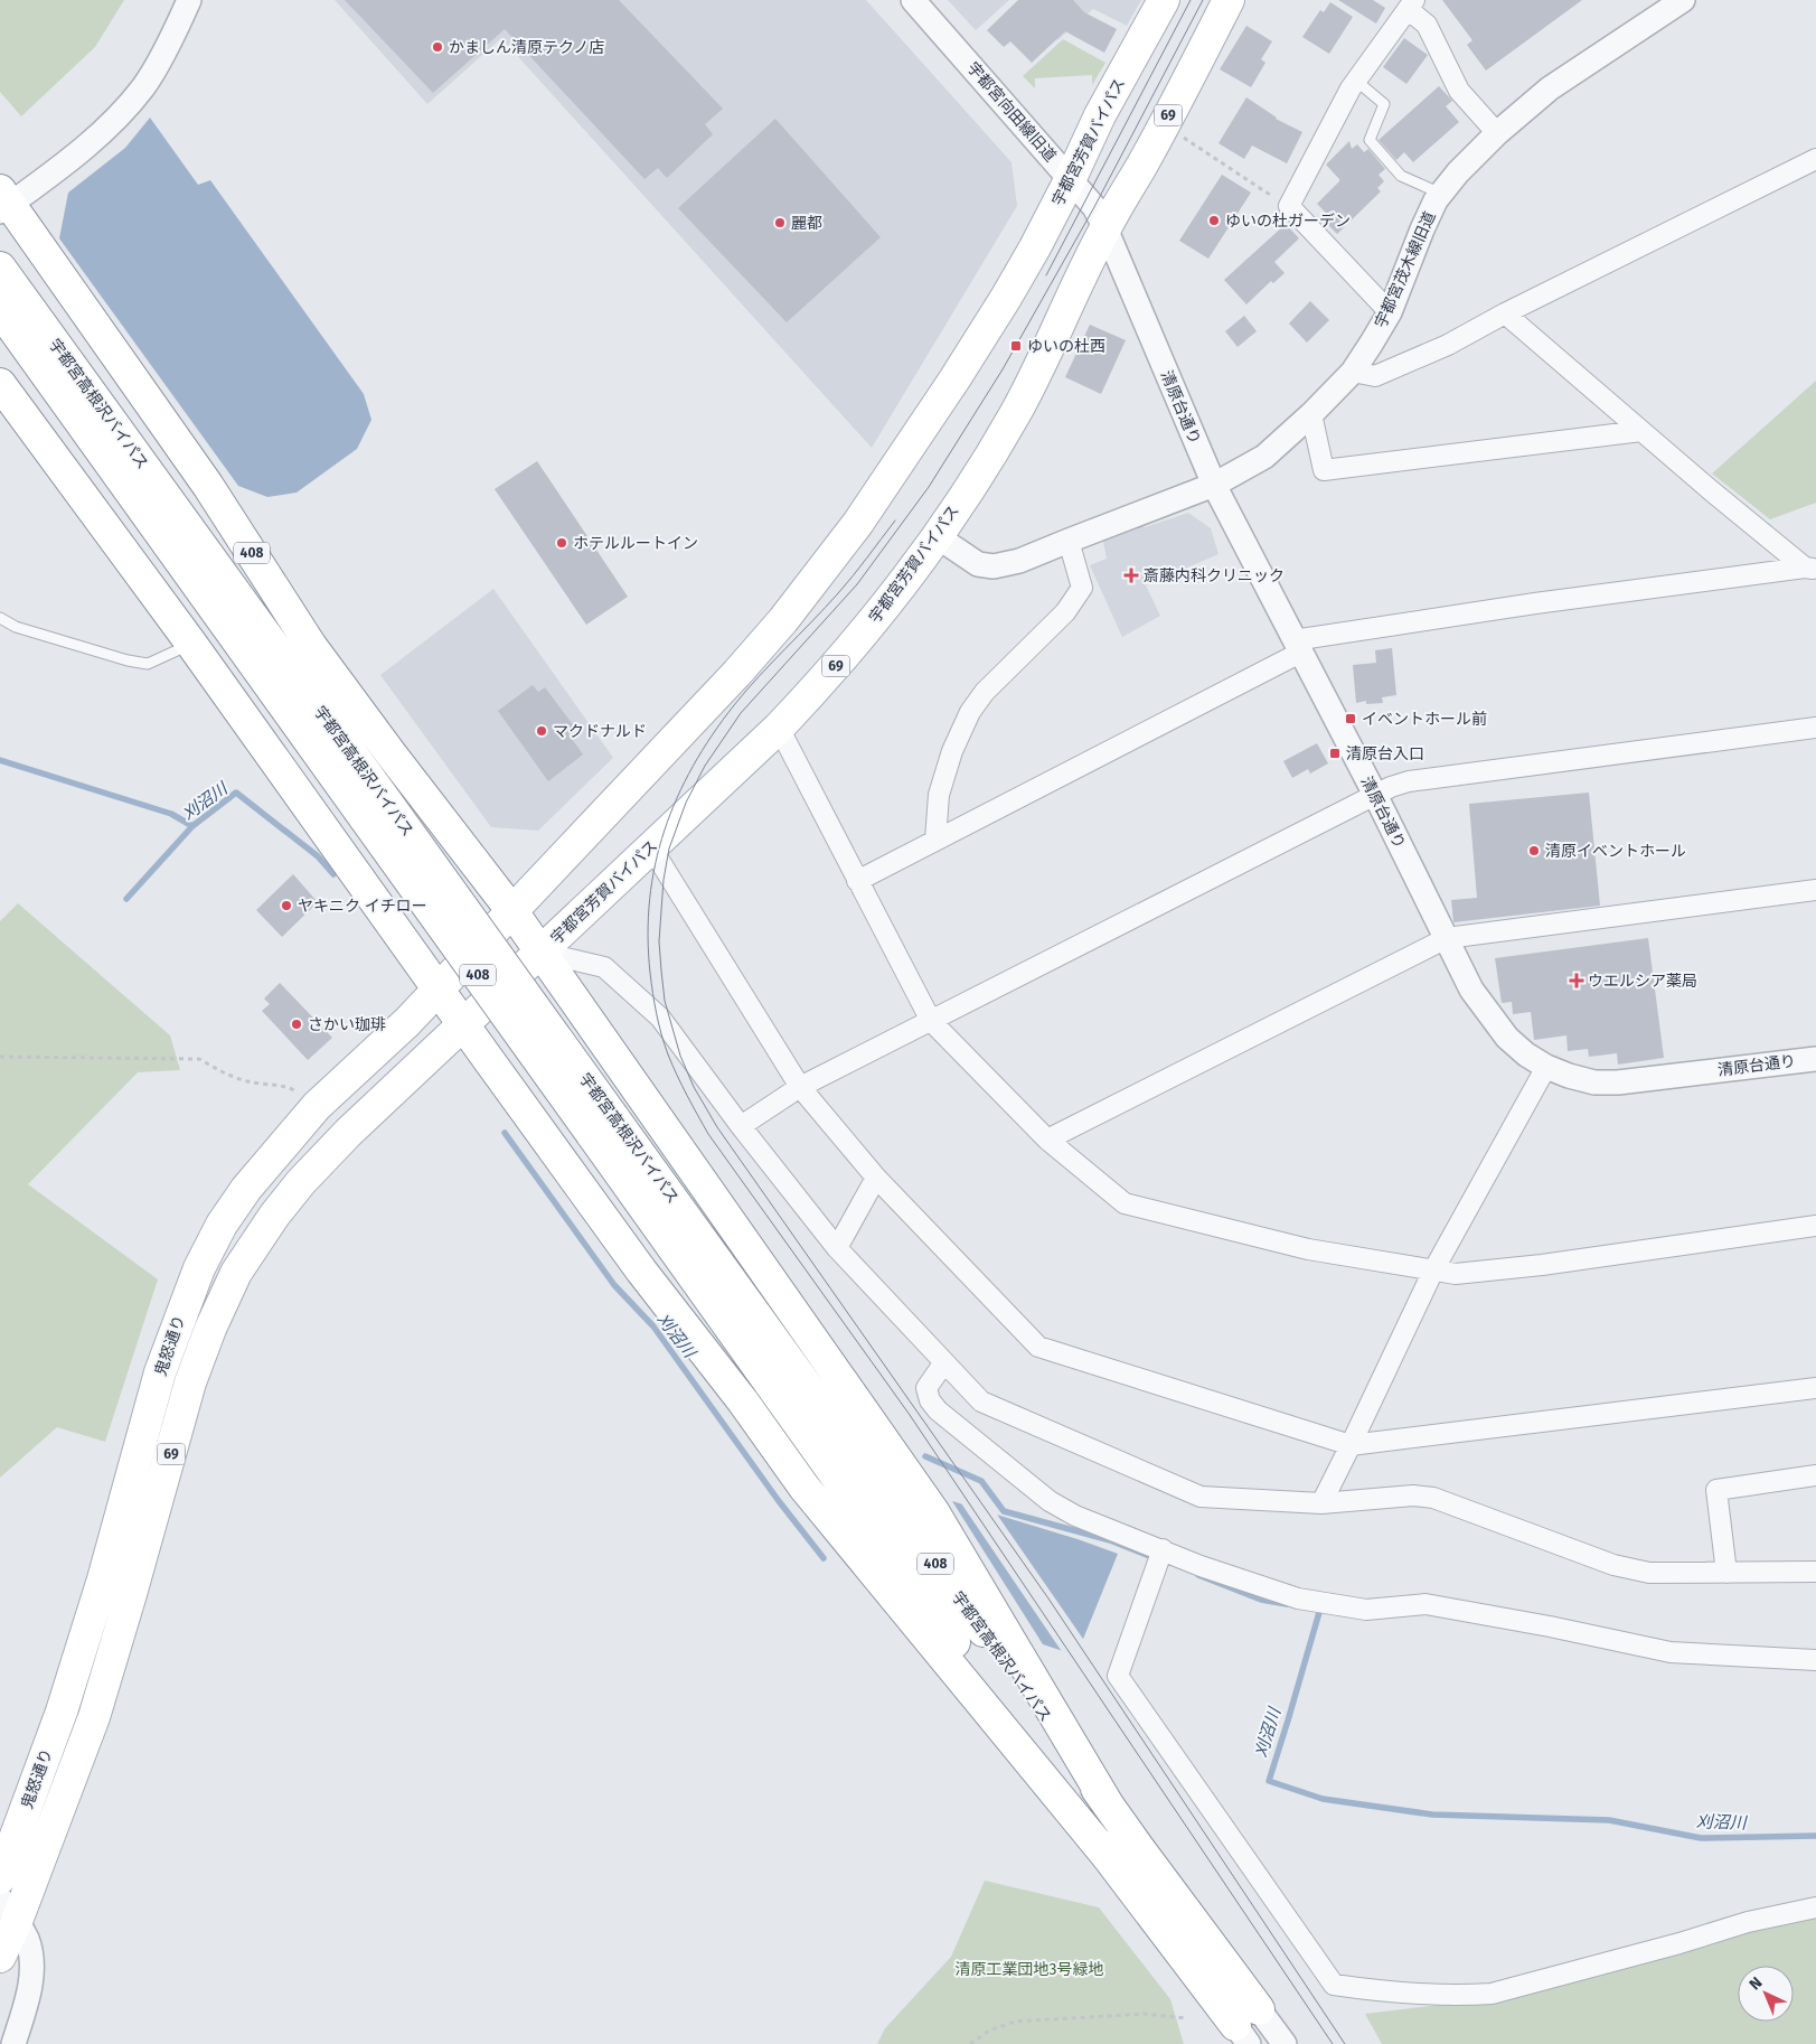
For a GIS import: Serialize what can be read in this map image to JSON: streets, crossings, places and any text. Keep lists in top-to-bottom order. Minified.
{"streets":{"main road":["69","宇都宮芳賀バイパス","宇都宮高根沢バイパス","408","鬼怒通り"],"street":["宇都宮向田線旧道","宇都宮茂木線旧道","清原台通り"]},"crossings":[["宇都宮向田線旧道","宇都宮芳賀バイパス"],["宇都宮向田線旧道","清原台通り"],["宇都宮芳賀バイパス","宇都宮茂木線旧道"],["宇都宮芳賀バイパス","清原台通り"],["宇都宮芳賀バイパス","408"],["宇都宮芳賀バイパス","鬼怒通り"],["宇都宮茂木線旧道","清原台通り"],["宇都宮高根沢バイパス","408"],["408","鬼怒通り"]],"water":["刈沼川"],"parks":["清原工業団地3号緑地"],"places":{"other":["かましん清原テクノ店","ゆいの杜ガーデン","麗都","ホテルルートイン","マクドナルド","清原イベントホール","ヤキニク イチロー","さかい珈琲"],"transit":["ゆいの杜西","イベントホール前","清原台入口"],"health":["斎藤内科クリニック","ウエルシア薬局"]},"north":"top left"}
